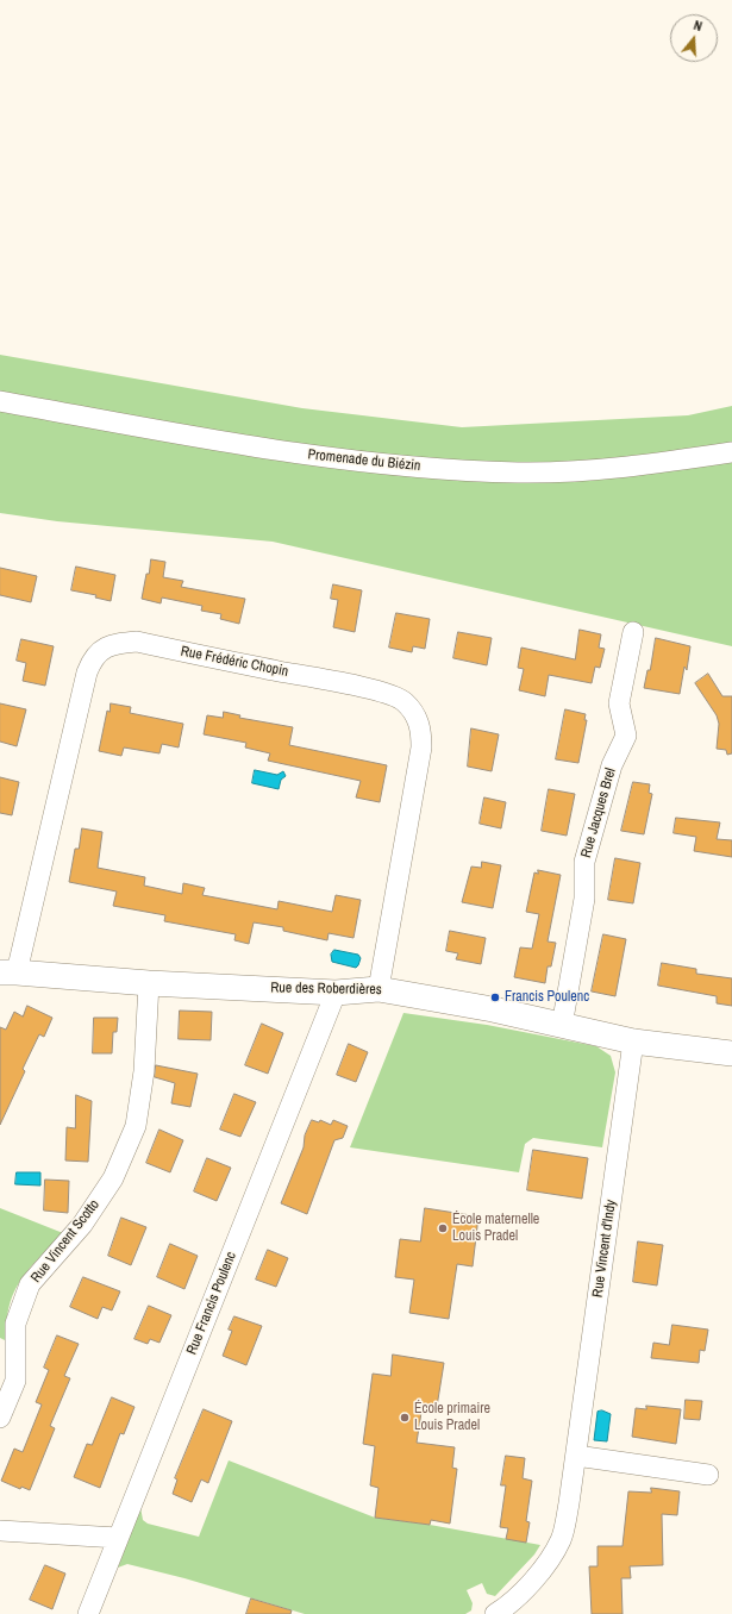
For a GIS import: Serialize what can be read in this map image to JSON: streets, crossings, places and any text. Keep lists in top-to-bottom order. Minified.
{"streets":{"street":["Promenade du Biézin","Rue Frédéric Chopin","Rue Jacques Brel","Rue des Roberdières","Rue Vincent Scotto","Rue Vincent d'Indy","Rue Francis Poulenc"]},"crossings":[["Rue Frédéric Chopin","Rue des Roberdières"],["Rue Jacques Brel","Rue des Roberdières"],["Rue des Roberdières","Rue Vincent Scotto"],["Rue des Roberdières","Rue Vincent d'Indy"],["Rue des Roberdières","Rue Francis Poulenc"]],"places":["Francis Poulenc","École maternelle Louis Pradel","École primaire Louis Pradel"],"north":"top"}
